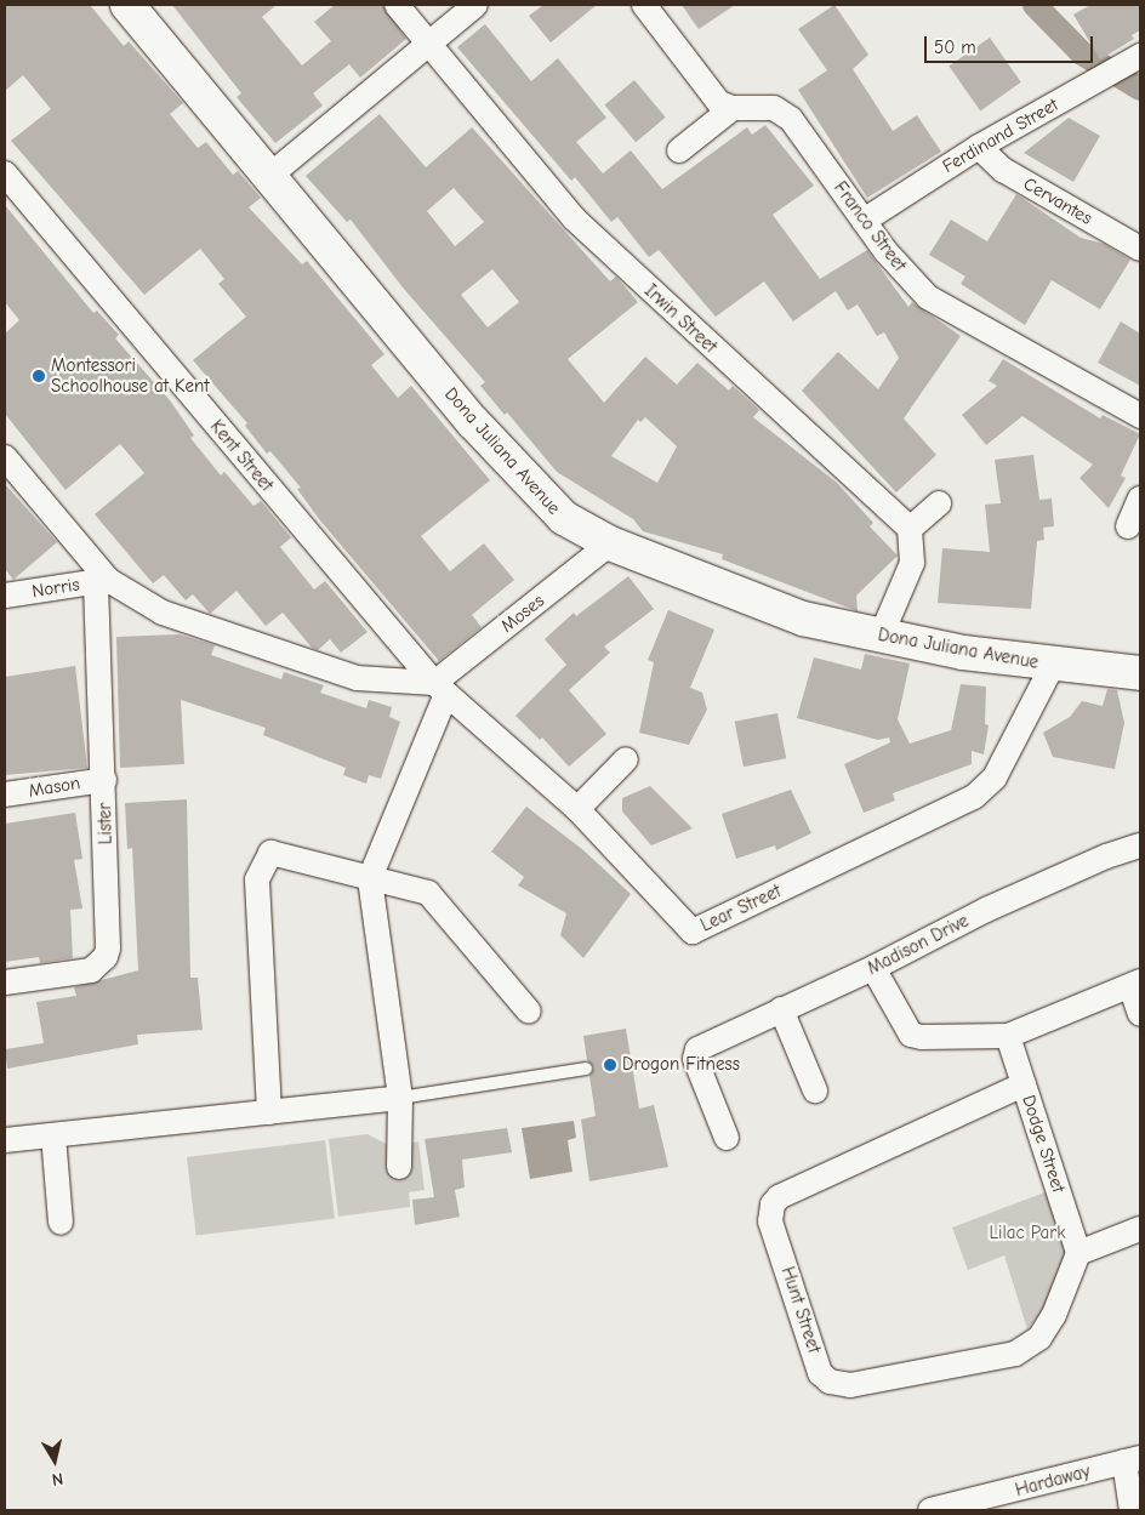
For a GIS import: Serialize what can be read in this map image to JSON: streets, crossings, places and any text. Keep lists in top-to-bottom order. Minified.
{"streets":{"street":["Ferdinand Street","Cervantes","Franco Street","Irwin Street","Dona Juliana Avenue","Kent Street","Norris","Moses","Mason","Lister","Lear Street","Madison Drive","Dodge Street","Hunt Street","Hardaway"]},"crossings":[["Ferdinand Street","Cervantes"],["Ferdinand Street","Franco Street"],["Dona Juliana Avenue","Moses"],["Dona Juliana Avenue","Lear Street"],["Kent Street","Moses"],["Kent Street","Lear Street"],["Norris","Lister"],["Moses","Lear Street"],["Mason","Lister"],["Dodge Street","Hunt Street"]],"parks":["Lilac Park"],"places":["Montessori Schoolhouse at Kent","Drogon Fitness"],"scale_bar":"50 m","north":"bottom"}
